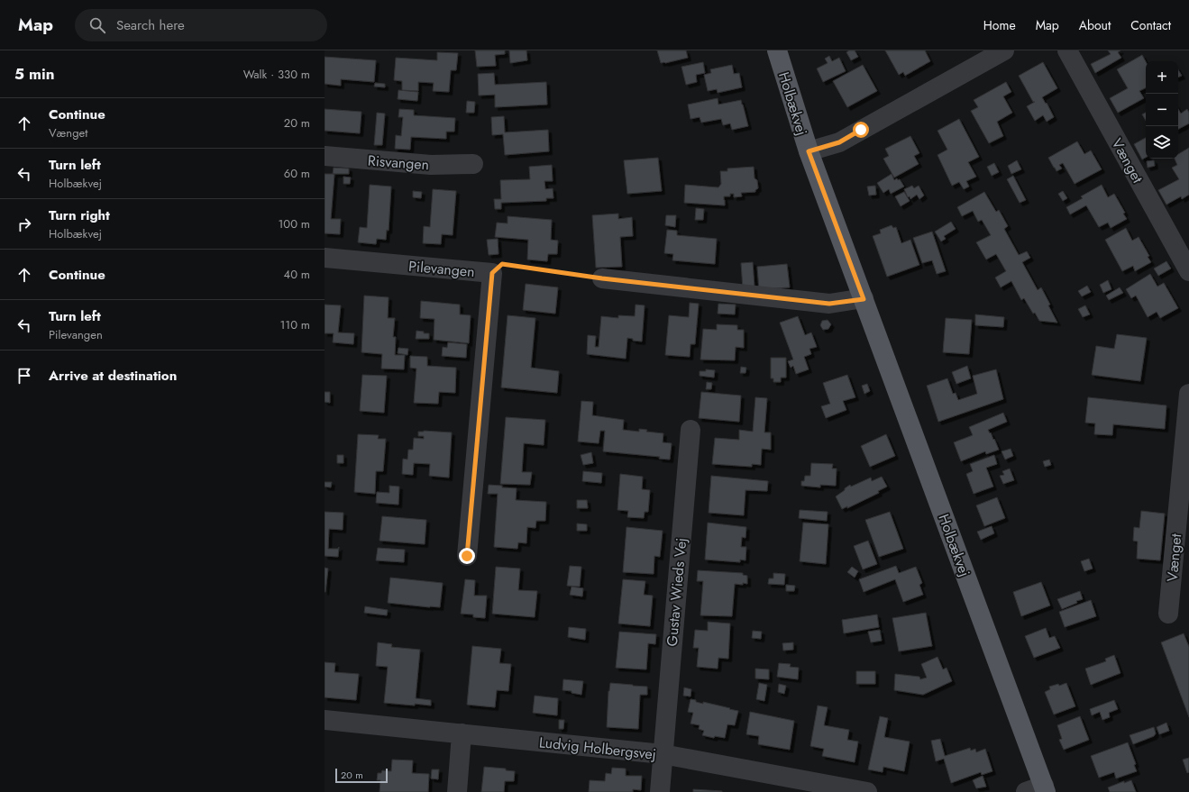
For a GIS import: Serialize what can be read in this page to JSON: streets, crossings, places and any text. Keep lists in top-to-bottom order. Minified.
{"streets":{"main road":["Holbækvej"],"street":["Vænget","Risvangen","Pilevangen","Gustav Wieds Vej","Ludvig Holbergsvej"]},"crossings":[["Gustav Wieds Vej","Ludvig Holbergsvej"]],"scale_bar":"20 m","page":{"header":"Map","search":"Search here","nav":["Home","Map","About","Contact"],"heading":["5 min","Walk · 330 m"],"map_buttons":["+","−"],"list":[["Continue","Vænget","20 m"],["Turn left","Holbækvej","60 m"],["Turn right","Holbækvej","100 m"],["Continue","40 m"],["Turn left","Pilevangen","110 m"],"Arrive at destination"],"scale":"20 m"}}
